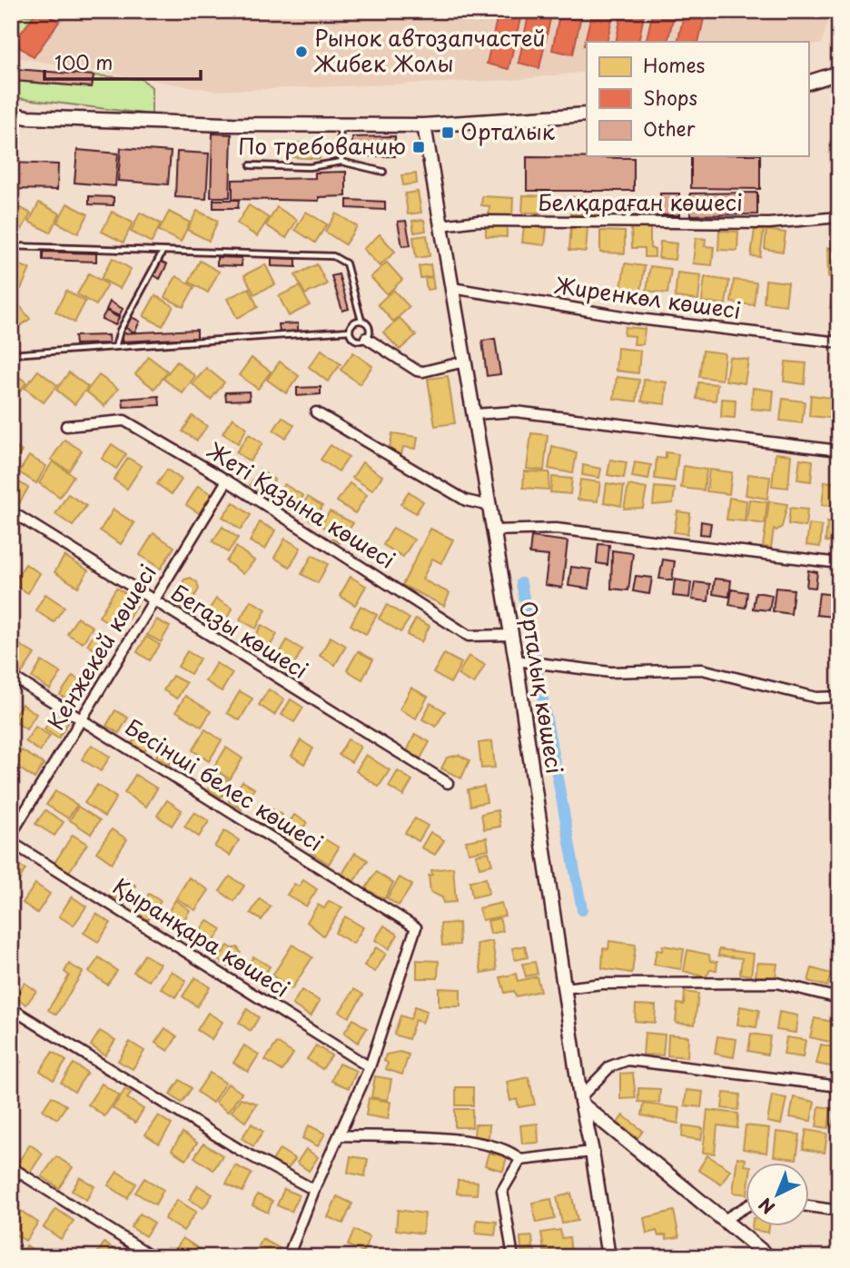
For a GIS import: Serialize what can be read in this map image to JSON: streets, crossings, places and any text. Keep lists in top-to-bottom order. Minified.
{"streets":{"main road":["Орталық көшесі"],"street":["Белқараған көшесі","Жиренкөл көшесі","Жеті Қазына көшесі","Бегазы көшесі","Кенжекей көшесі","Бесінші белес көшесі","Қыранқара көшесі"]},"crossings":[["Белқараған көшесі","Орталық көшесі"],["Жиренкөл көшесі","Орталық көшесі"],["Жеті Қазына көшесі","Кенжекей көшесі"],["Жеті Қазына көшесі","Орталық көшесі"],["Бегазы көшесі","Кенжекей көшесі"],["Кенжекей көшесі","Бесінші белес көшесі"],["Бесінші белес көшесі","Қыранқара көшесі"]],"places":{"other":["Рынок автозапчастей Жибек Жолы"],"transit":["Орталык","По требованию"]},"legend":["Homes","Shops","Other"],"scale_bar":"100 m","north":"bottom left"}
